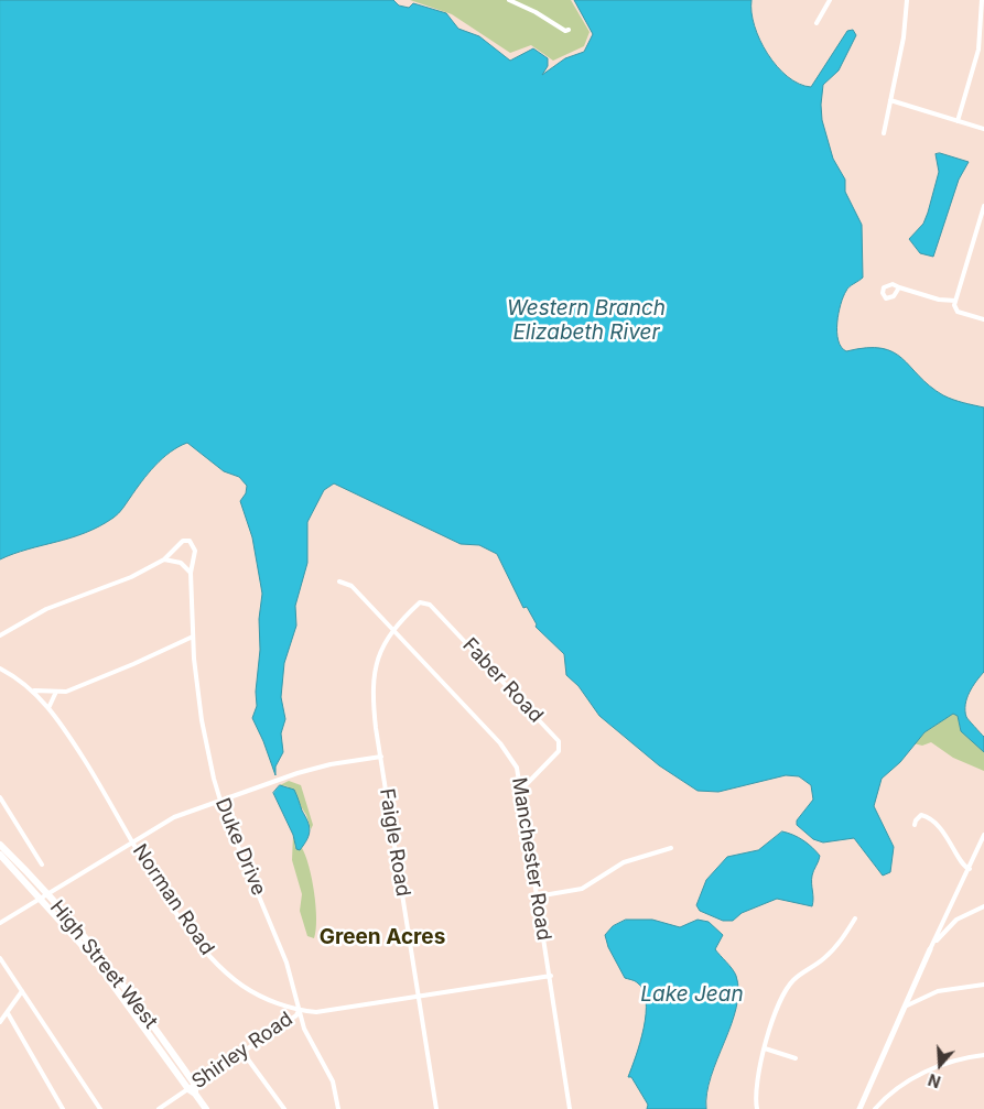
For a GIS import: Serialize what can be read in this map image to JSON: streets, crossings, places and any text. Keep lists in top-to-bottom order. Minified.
{"streets":{"main road":["High Street West"],"street":["Faber Road","Faigle Road","Duke Drive","Manchester Road","Norman Road","Shirley Road"]},"crossings":[["Faber Road","Faigle Road"],["Faber Road","Manchester Road"],["Faigle Road","Manchester Road"],["Faigle Road","Norman Road"],["Duke Drive","Norman Road"],["Duke Drive","Shirley Road"],["Manchester Road","Norman Road"],["Norman Road","Shirley Road"],["High Street West","Shirley Road"]],"districts":["Green Acres"],"water":["Western Branch Elizabeth River","Lake Jean"],"north":"bottom"}
